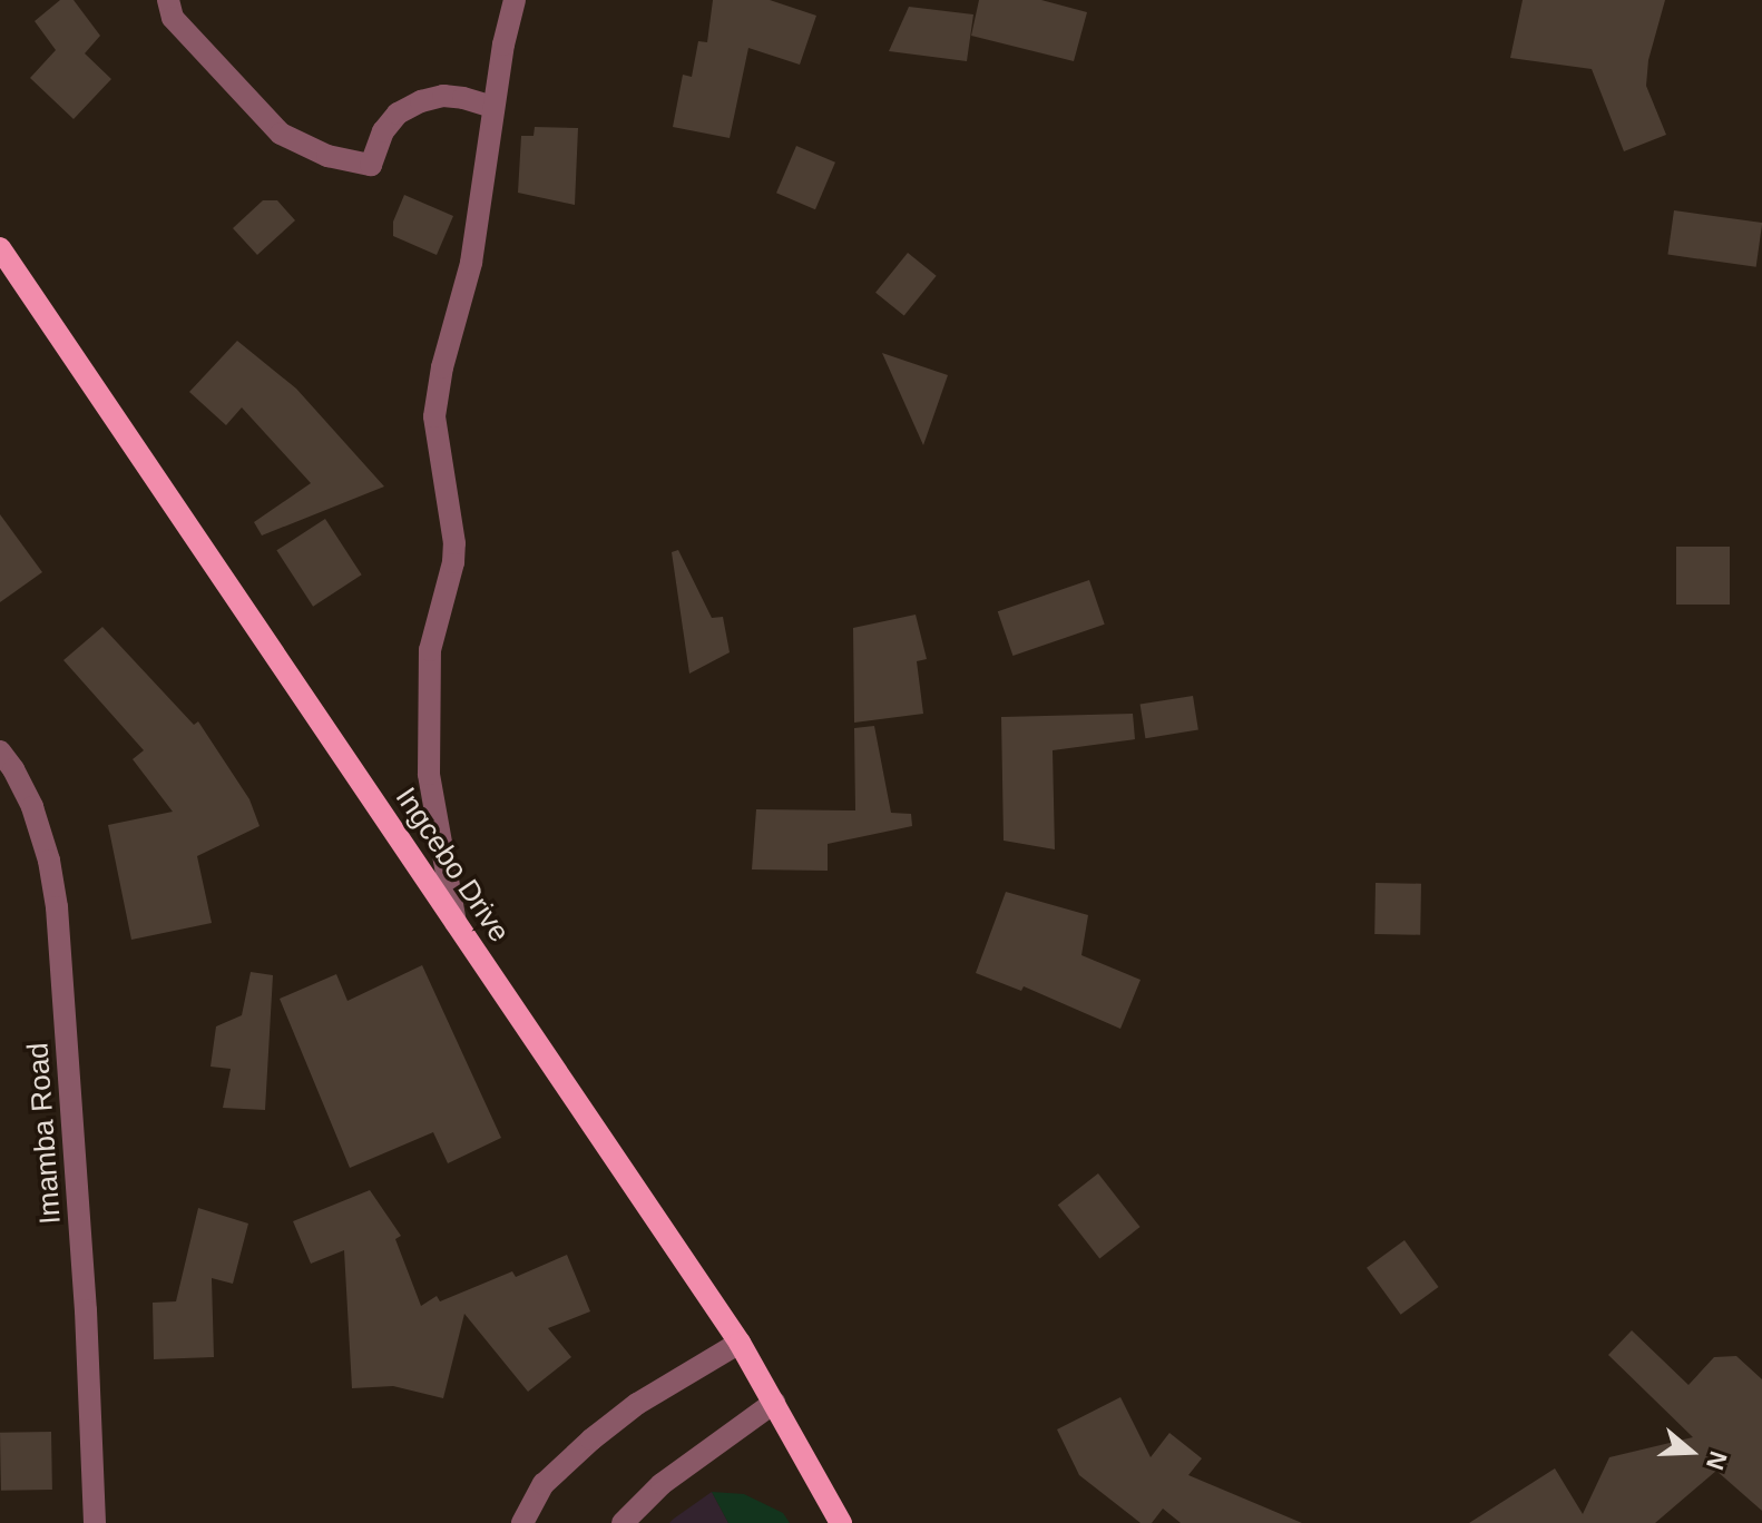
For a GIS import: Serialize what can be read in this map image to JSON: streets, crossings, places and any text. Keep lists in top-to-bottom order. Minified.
{"streets":{"main road":["Ingcebo Drive"],"street":["Imamba Road"]},"north":"right"}
